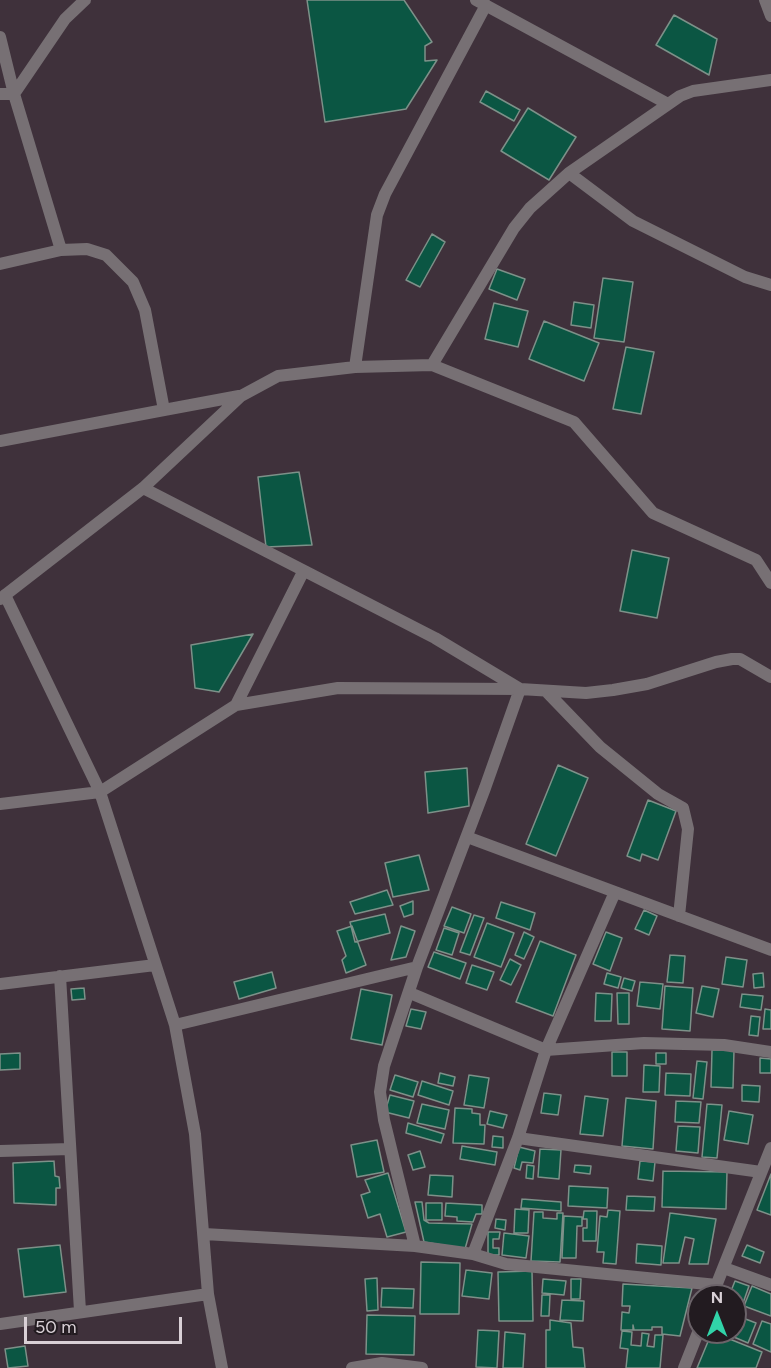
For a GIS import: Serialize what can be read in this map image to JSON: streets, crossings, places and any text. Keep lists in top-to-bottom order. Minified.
{"scale_bar":"50 m","north":"top"}
